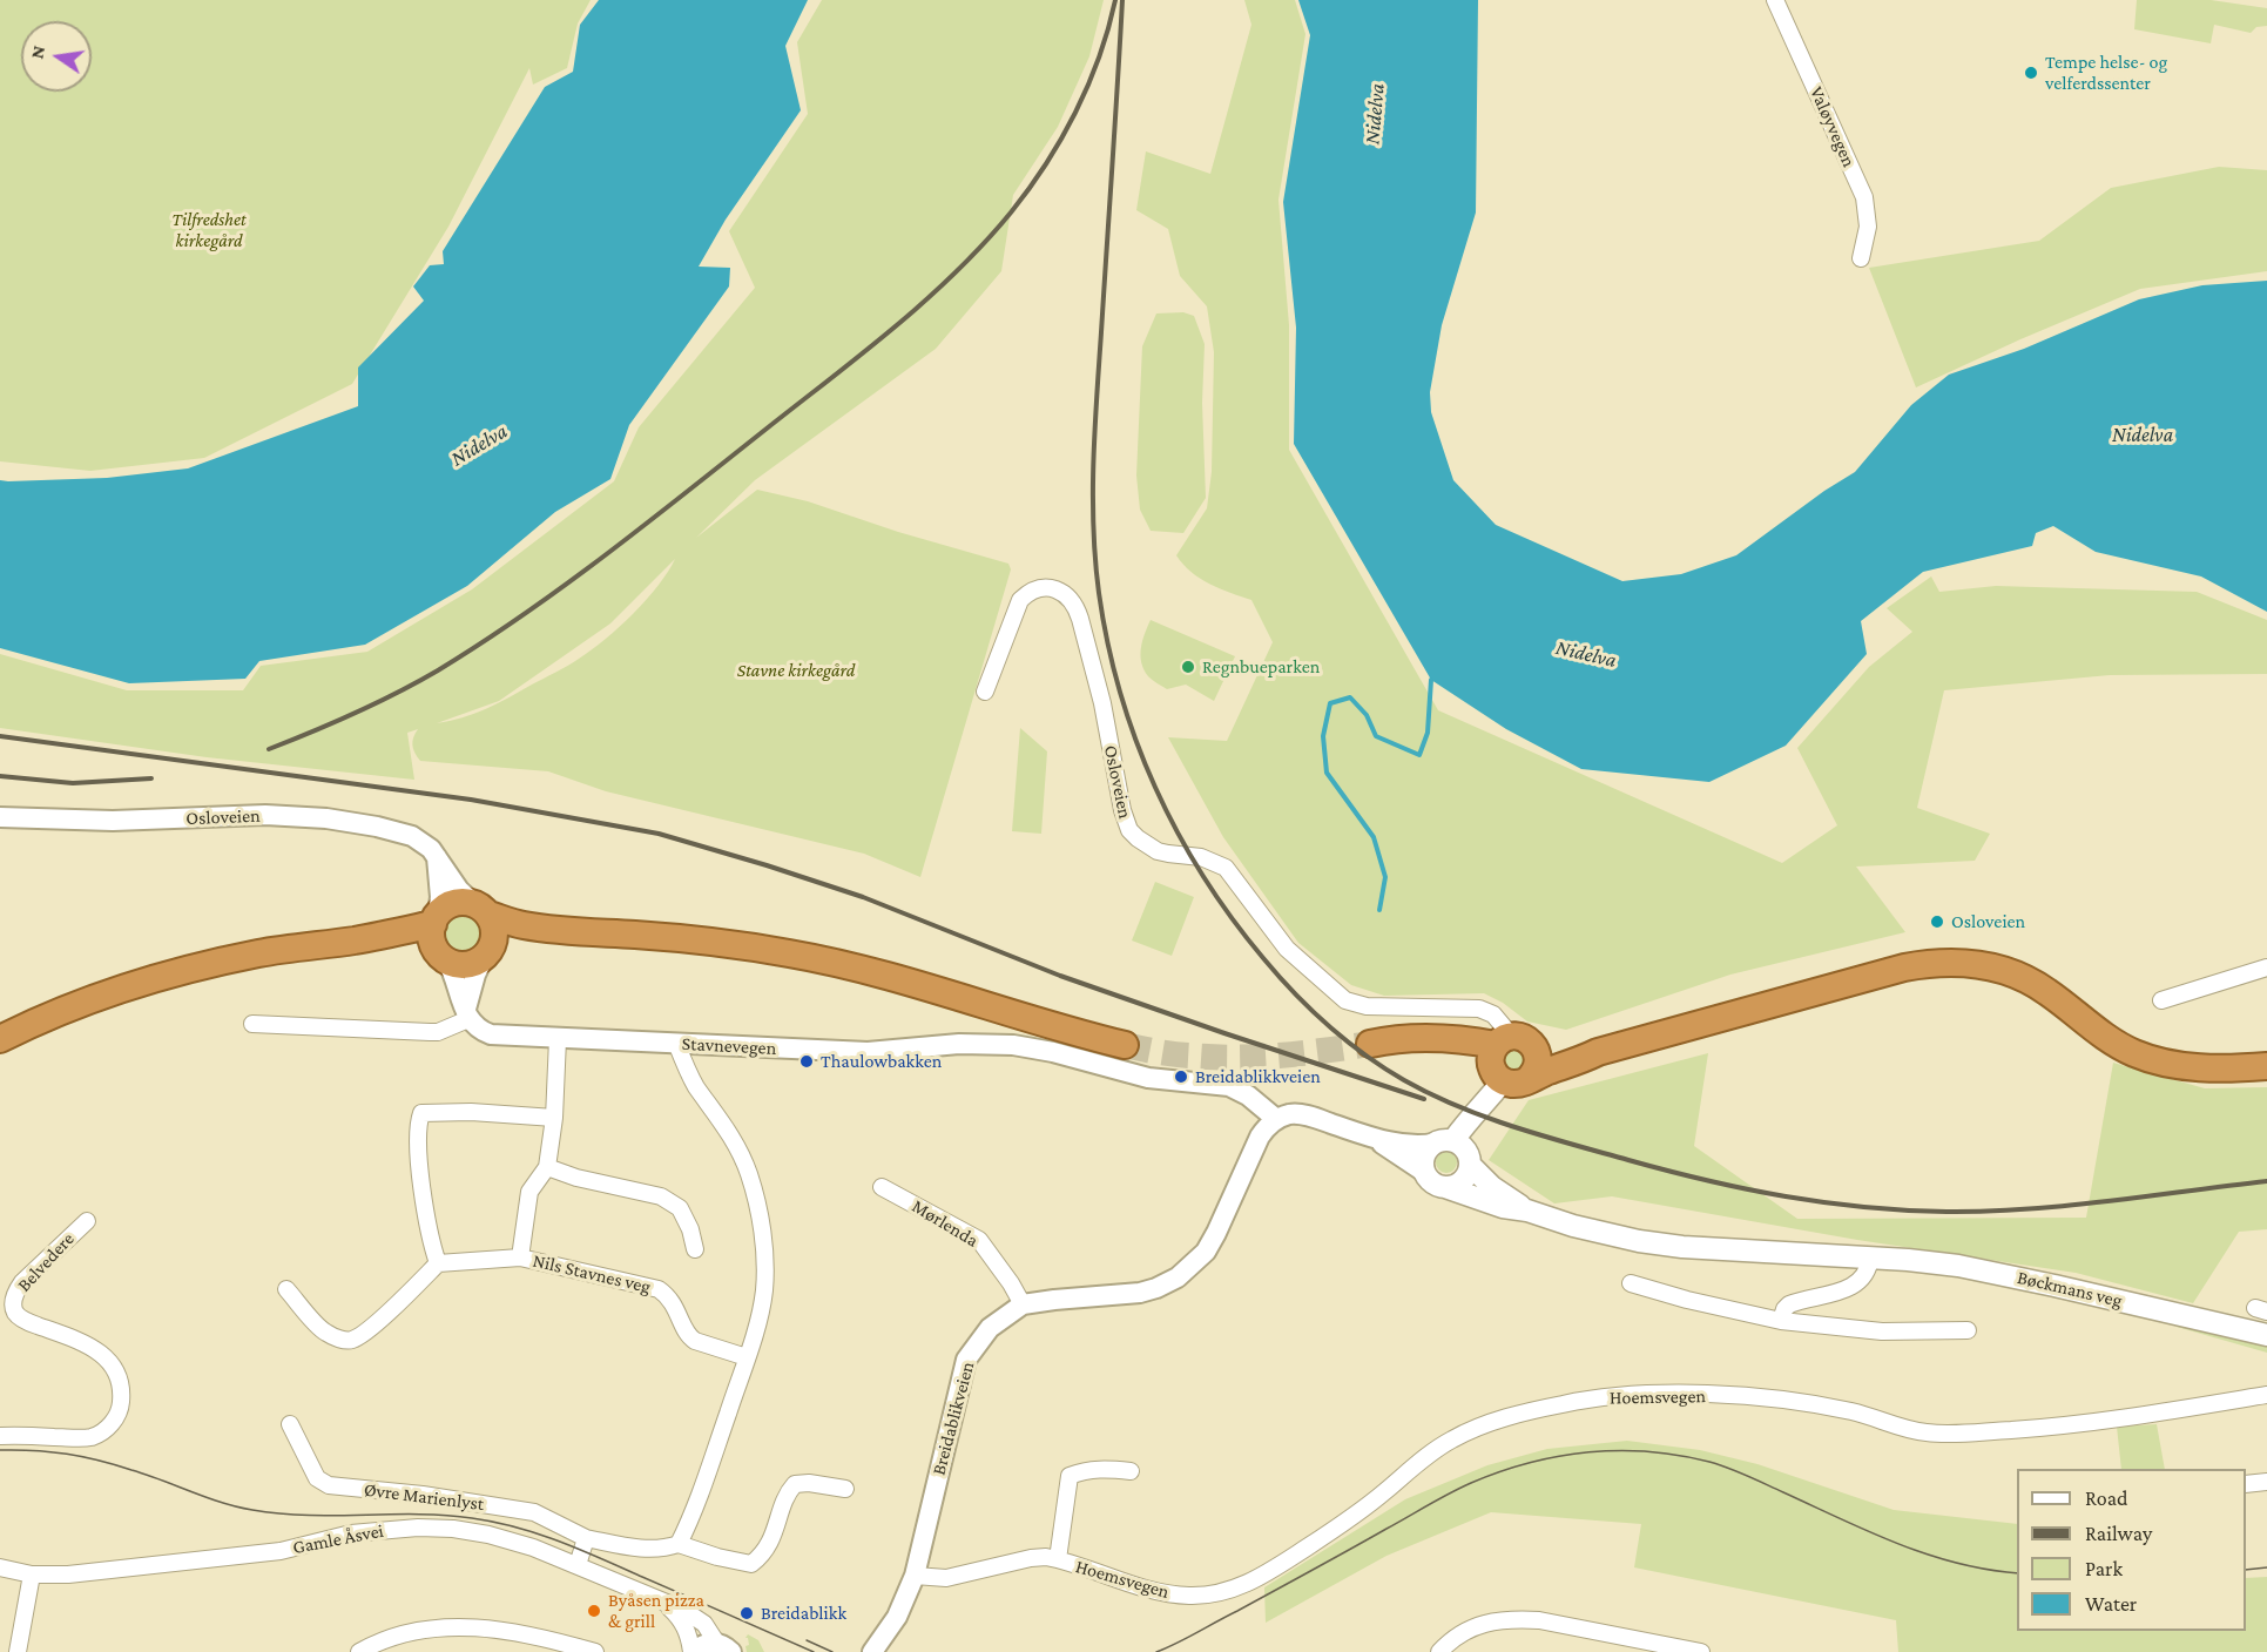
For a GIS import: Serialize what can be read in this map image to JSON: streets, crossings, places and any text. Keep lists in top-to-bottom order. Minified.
{"streets":{"main road":["Bøckmans veg"],"street":["Valøyvegen","Osloveien","Stavnevegen","Mørlenda","Belvedere","Nils Stavnes veg","Hoemsvegen","Breidablikveien","Øvre Marienlyst","Gamle Åsvei"]},"crossings":[["Stavnevegen","Breidablikveien"],["Mørlenda","Breidablikveien"],["Hoemsvegen","Breidablikveien"]],"water":["Nidelva"],"parks":["Tilfredshet kirkegård","Stavne kirkegård"],"places":["Tempe helse- og velferdssenter","Regnbueparken","Osloveien","Thaulowbakken","Breidablikkveien","Byåsen pizza & grill","Breidablikk"],"legend":["Road","Railway","Park","Water"],"north":"left"}
